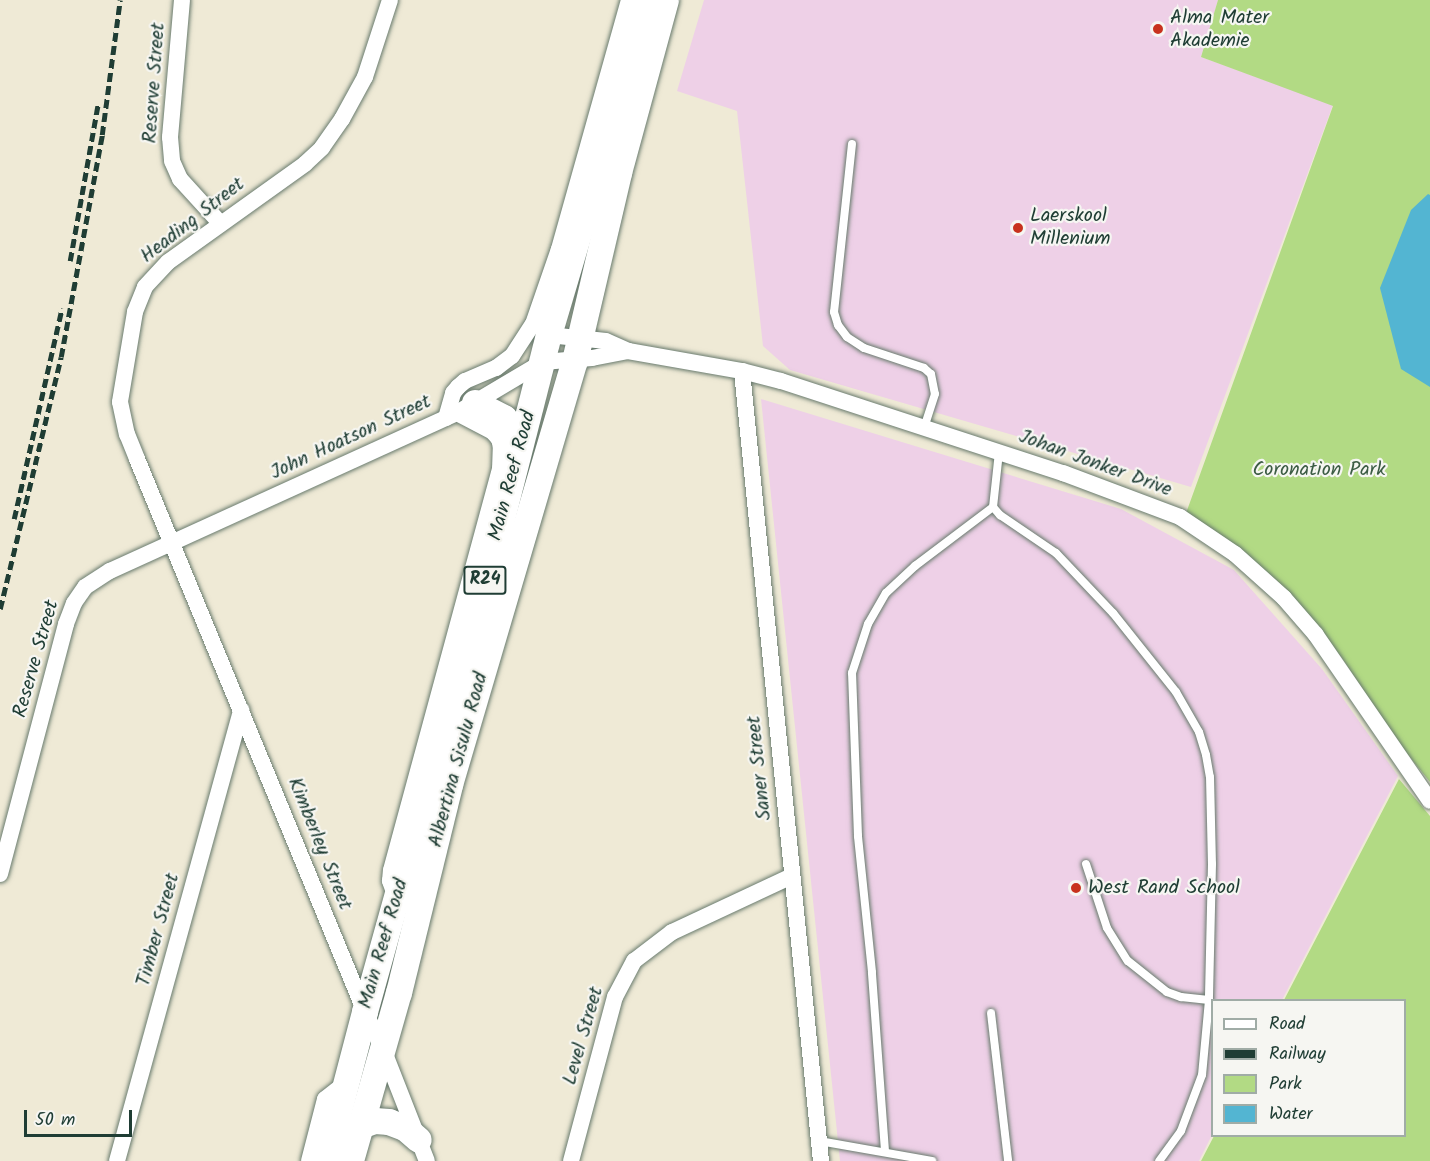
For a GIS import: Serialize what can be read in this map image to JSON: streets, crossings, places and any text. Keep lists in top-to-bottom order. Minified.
{"streets":{"main road":["Main Reef Road","R24","Albertina Sisulu Road"],"street":["Reserve Street","Heading Street","John Hoatson Street","Johan Jonker Drive","Saner Street","Kimberley Street","Timber Street","Level Street"]},"crossings":[["Reserve Street","Heading Street"],["Reserve Street","John Hoatson Street"],["Reserve Street","Kimberley Street"],["Heading Street","John Hoatson Street"],["Heading Street","Kimberley Street"],["John Hoatson Street","Johan Jonker Drive"],["John Hoatson Street","Main Reef Road"],["John Hoatson Street","Kimberley Street"],["Johan Jonker Drive","Main Reef Road"],["Johan Jonker Drive","R24"],["Johan Jonker Drive","Albertina Sisulu Road"],["Johan Jonker Drive","Saner Street"],["Main Reef Road","Kimberley Street"],["R24","Albertina Sisulu Road"],["Albertina Sisulu Road","Kimberley Street"],["Saner Street","Level Street"],["Kimberley Street","Timber Street"]],"parks":["Coronation Park"],"places":["Alma Mater Akademie","Laerskool Millenium","West Rand School"],"legend":["Road","Railway","Park","Water"],"scale_bar":"50 m"}
